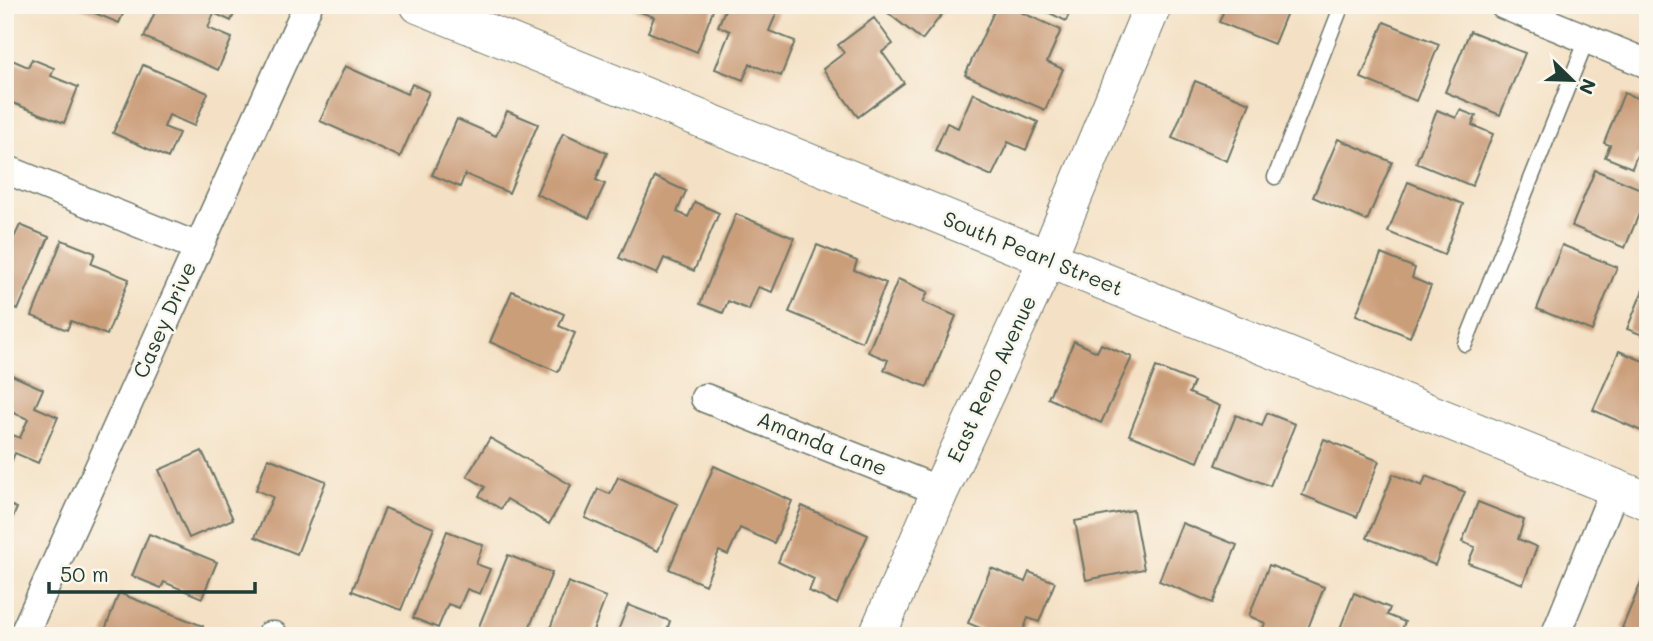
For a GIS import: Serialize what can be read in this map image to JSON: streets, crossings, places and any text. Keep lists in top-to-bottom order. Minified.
{"streets":{"street":["South Pearl Street","Casey Drive","East Reno Avenue","Amanda Lane"]},"crossings":[["South Pearl Street","East Reno Avenue"],["East Reno Avenue","Amanda Lane"]],"scale_bar":"50 m","north":"bottom right"}
